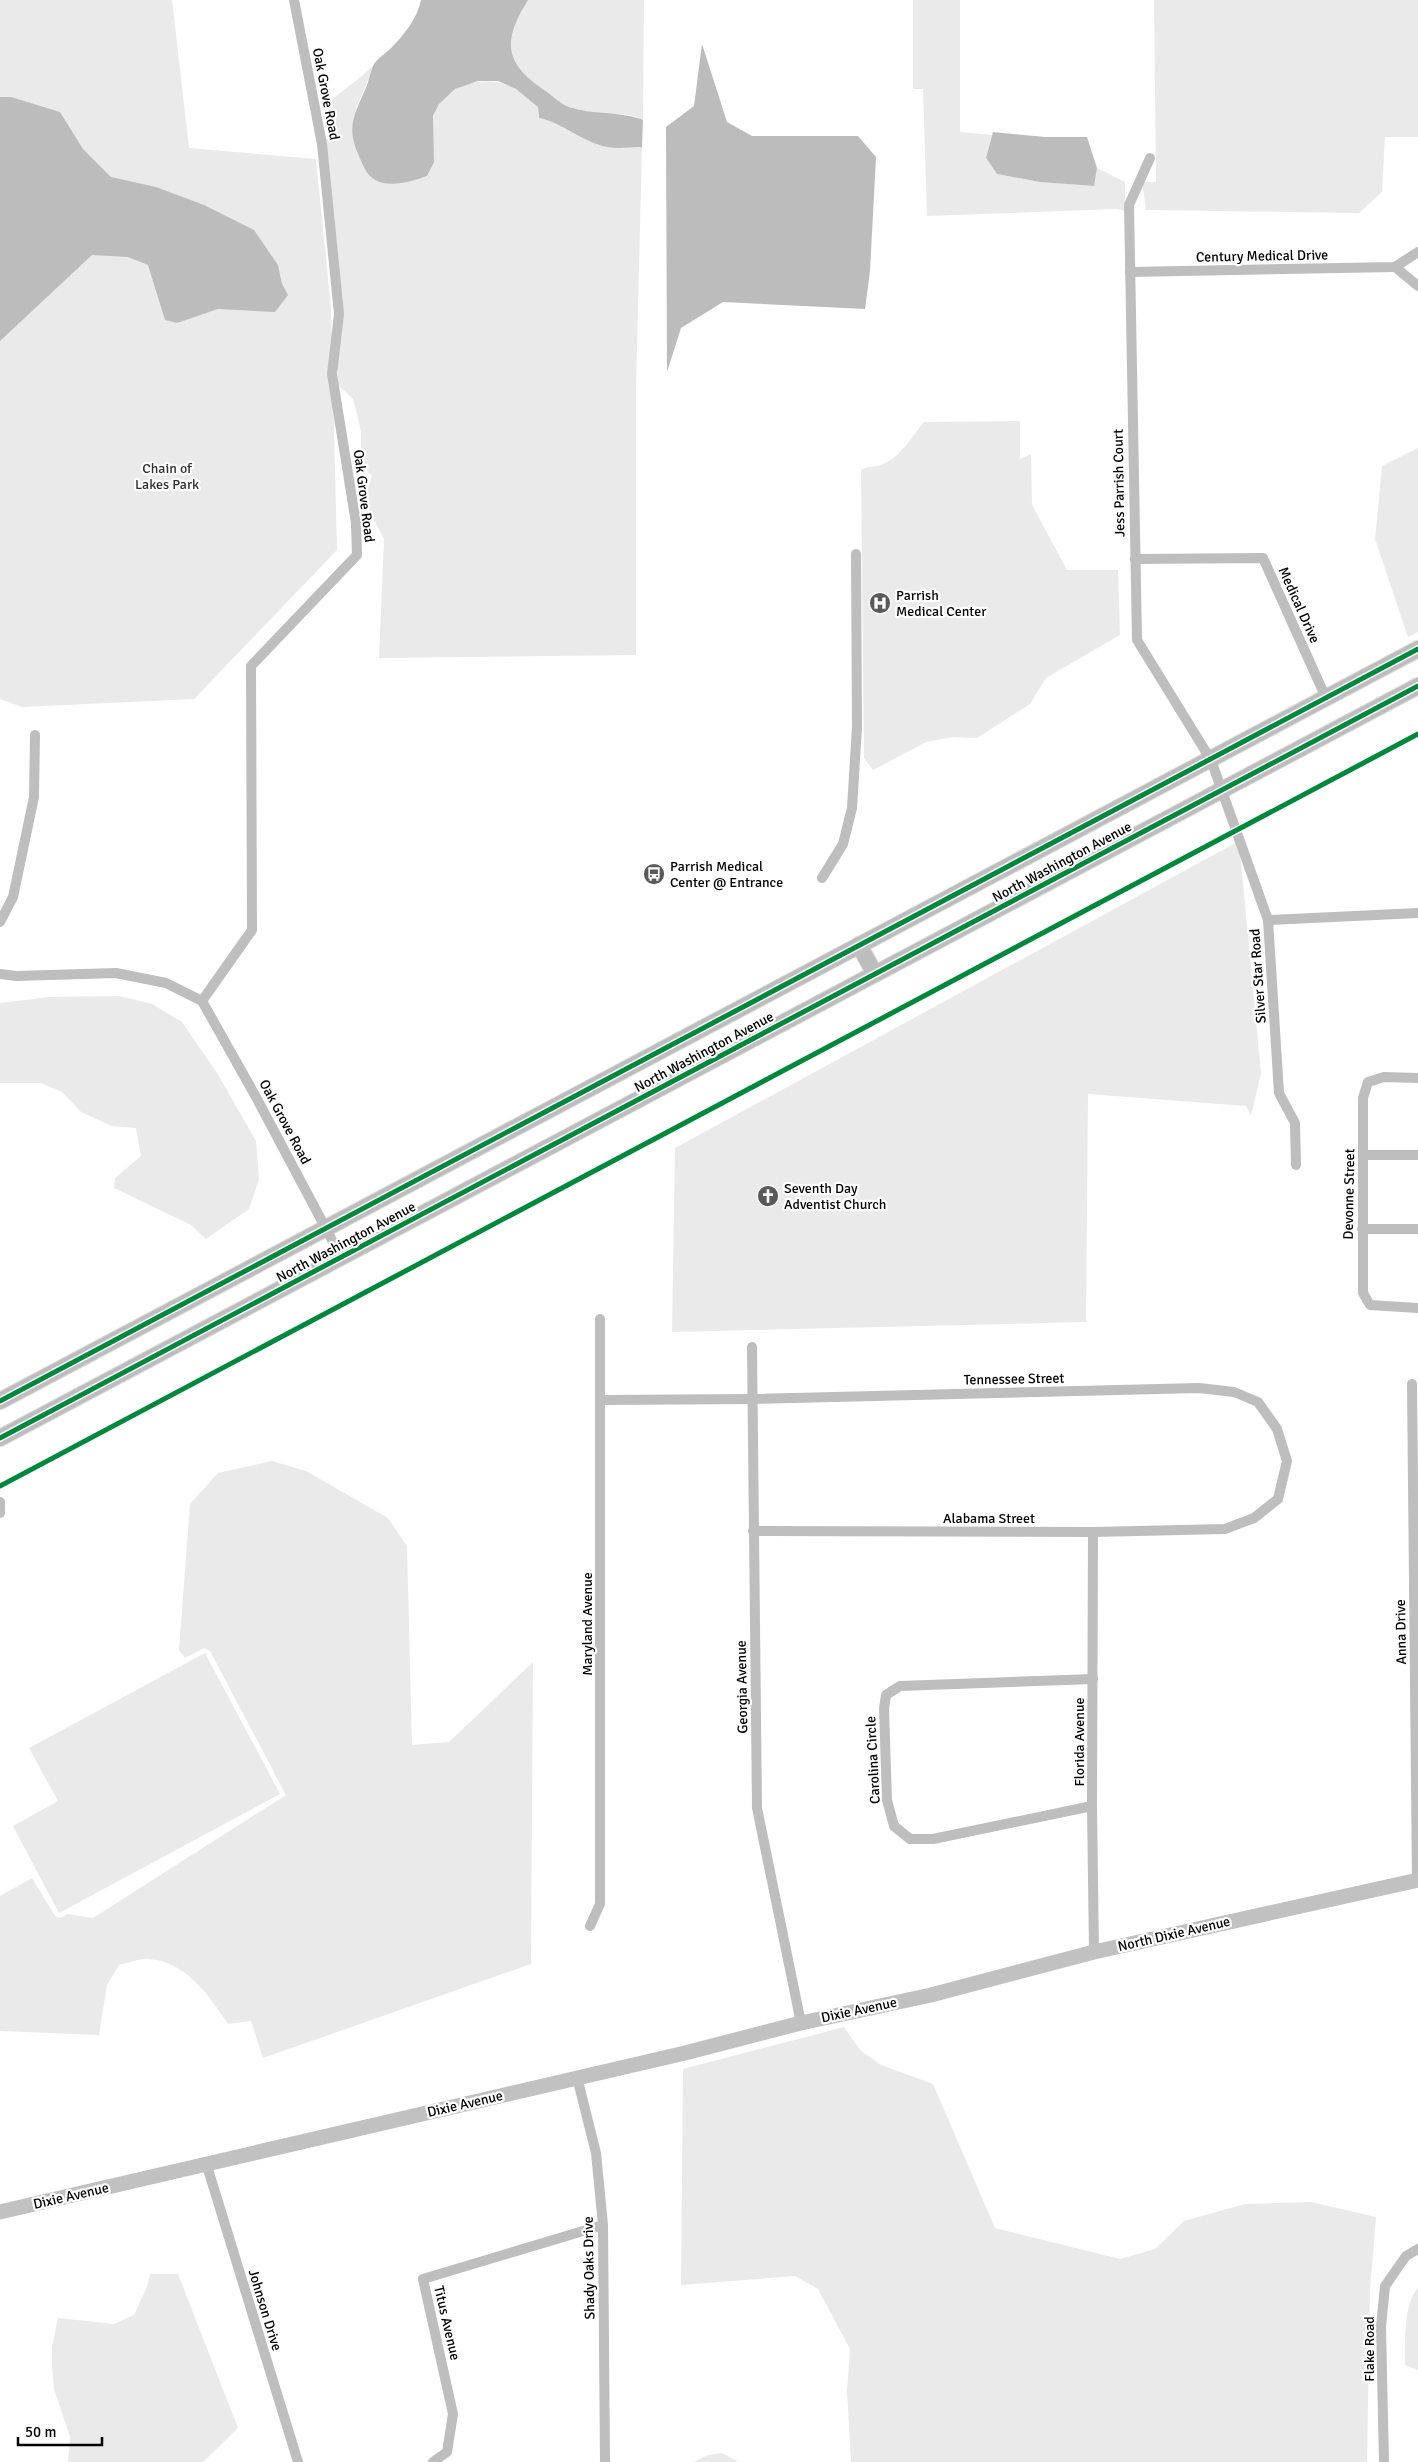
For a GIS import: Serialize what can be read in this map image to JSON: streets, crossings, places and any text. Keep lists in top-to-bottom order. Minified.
{"streets":{"main road":["North Washington Avenue"],"street":["Oak Grove Road","Century Medical Drive","Jess Parrish Court","Medical Drive","Silver Star Road","Devonne Street","Tennessee Street","Alabama Street","Maryland Avenue","Anna Drive","Georgia Avenue","Florida Avenue","Carolina Circle","North Dixie Avenue","Dixie Avenue","Shady Oaks Drive","Johnson Drive","Titus Avenue","Flake Road"]},"crossings":[["Oak Grove Road","North Washington Avenue"],["Century Medical Drive","Jess Parrish Court"],["Jess Parrish Court","Medical Drive"],["Jess Parrish Court","North Washington Avenue"],["Jess Parrish Court","Silver Star Road"],["Medical Drive","North Washington Avenue"],["North Washington Avenue","Silver Star Road"],["Tennessee Street","Alabama Street"],["Tennessee Street","Maryland Avenue"],["Tennessee Street","Georgia Avenue"],["Alabama Street","Georgia Avenue"],["Alabama Street","Florida Avenue"],["Anna Drive","North Dixie Avenue"],["Georgia Avenue","Dixie Avenue"],["Florida Avenue","Carolina Circle"],["Florida Avenue","North Dixie Avenue"],["North Dixie Avenue","Dixie Avenue"],["Dixie Avenue","Shady Oaks Drive"],["Dixie Avenue","Johnson Drive"],["Shady Oaks Drive","Titus Avenue"]],"parks":["Chain of Lakes Park"],"places":{"hospital":["Parrish Medical Center"],"bus stop":["Parrish Medical Center @ Entrance"],"church":["Seventh Day Adventist Church"]},"scale_bar":"50 m"}
